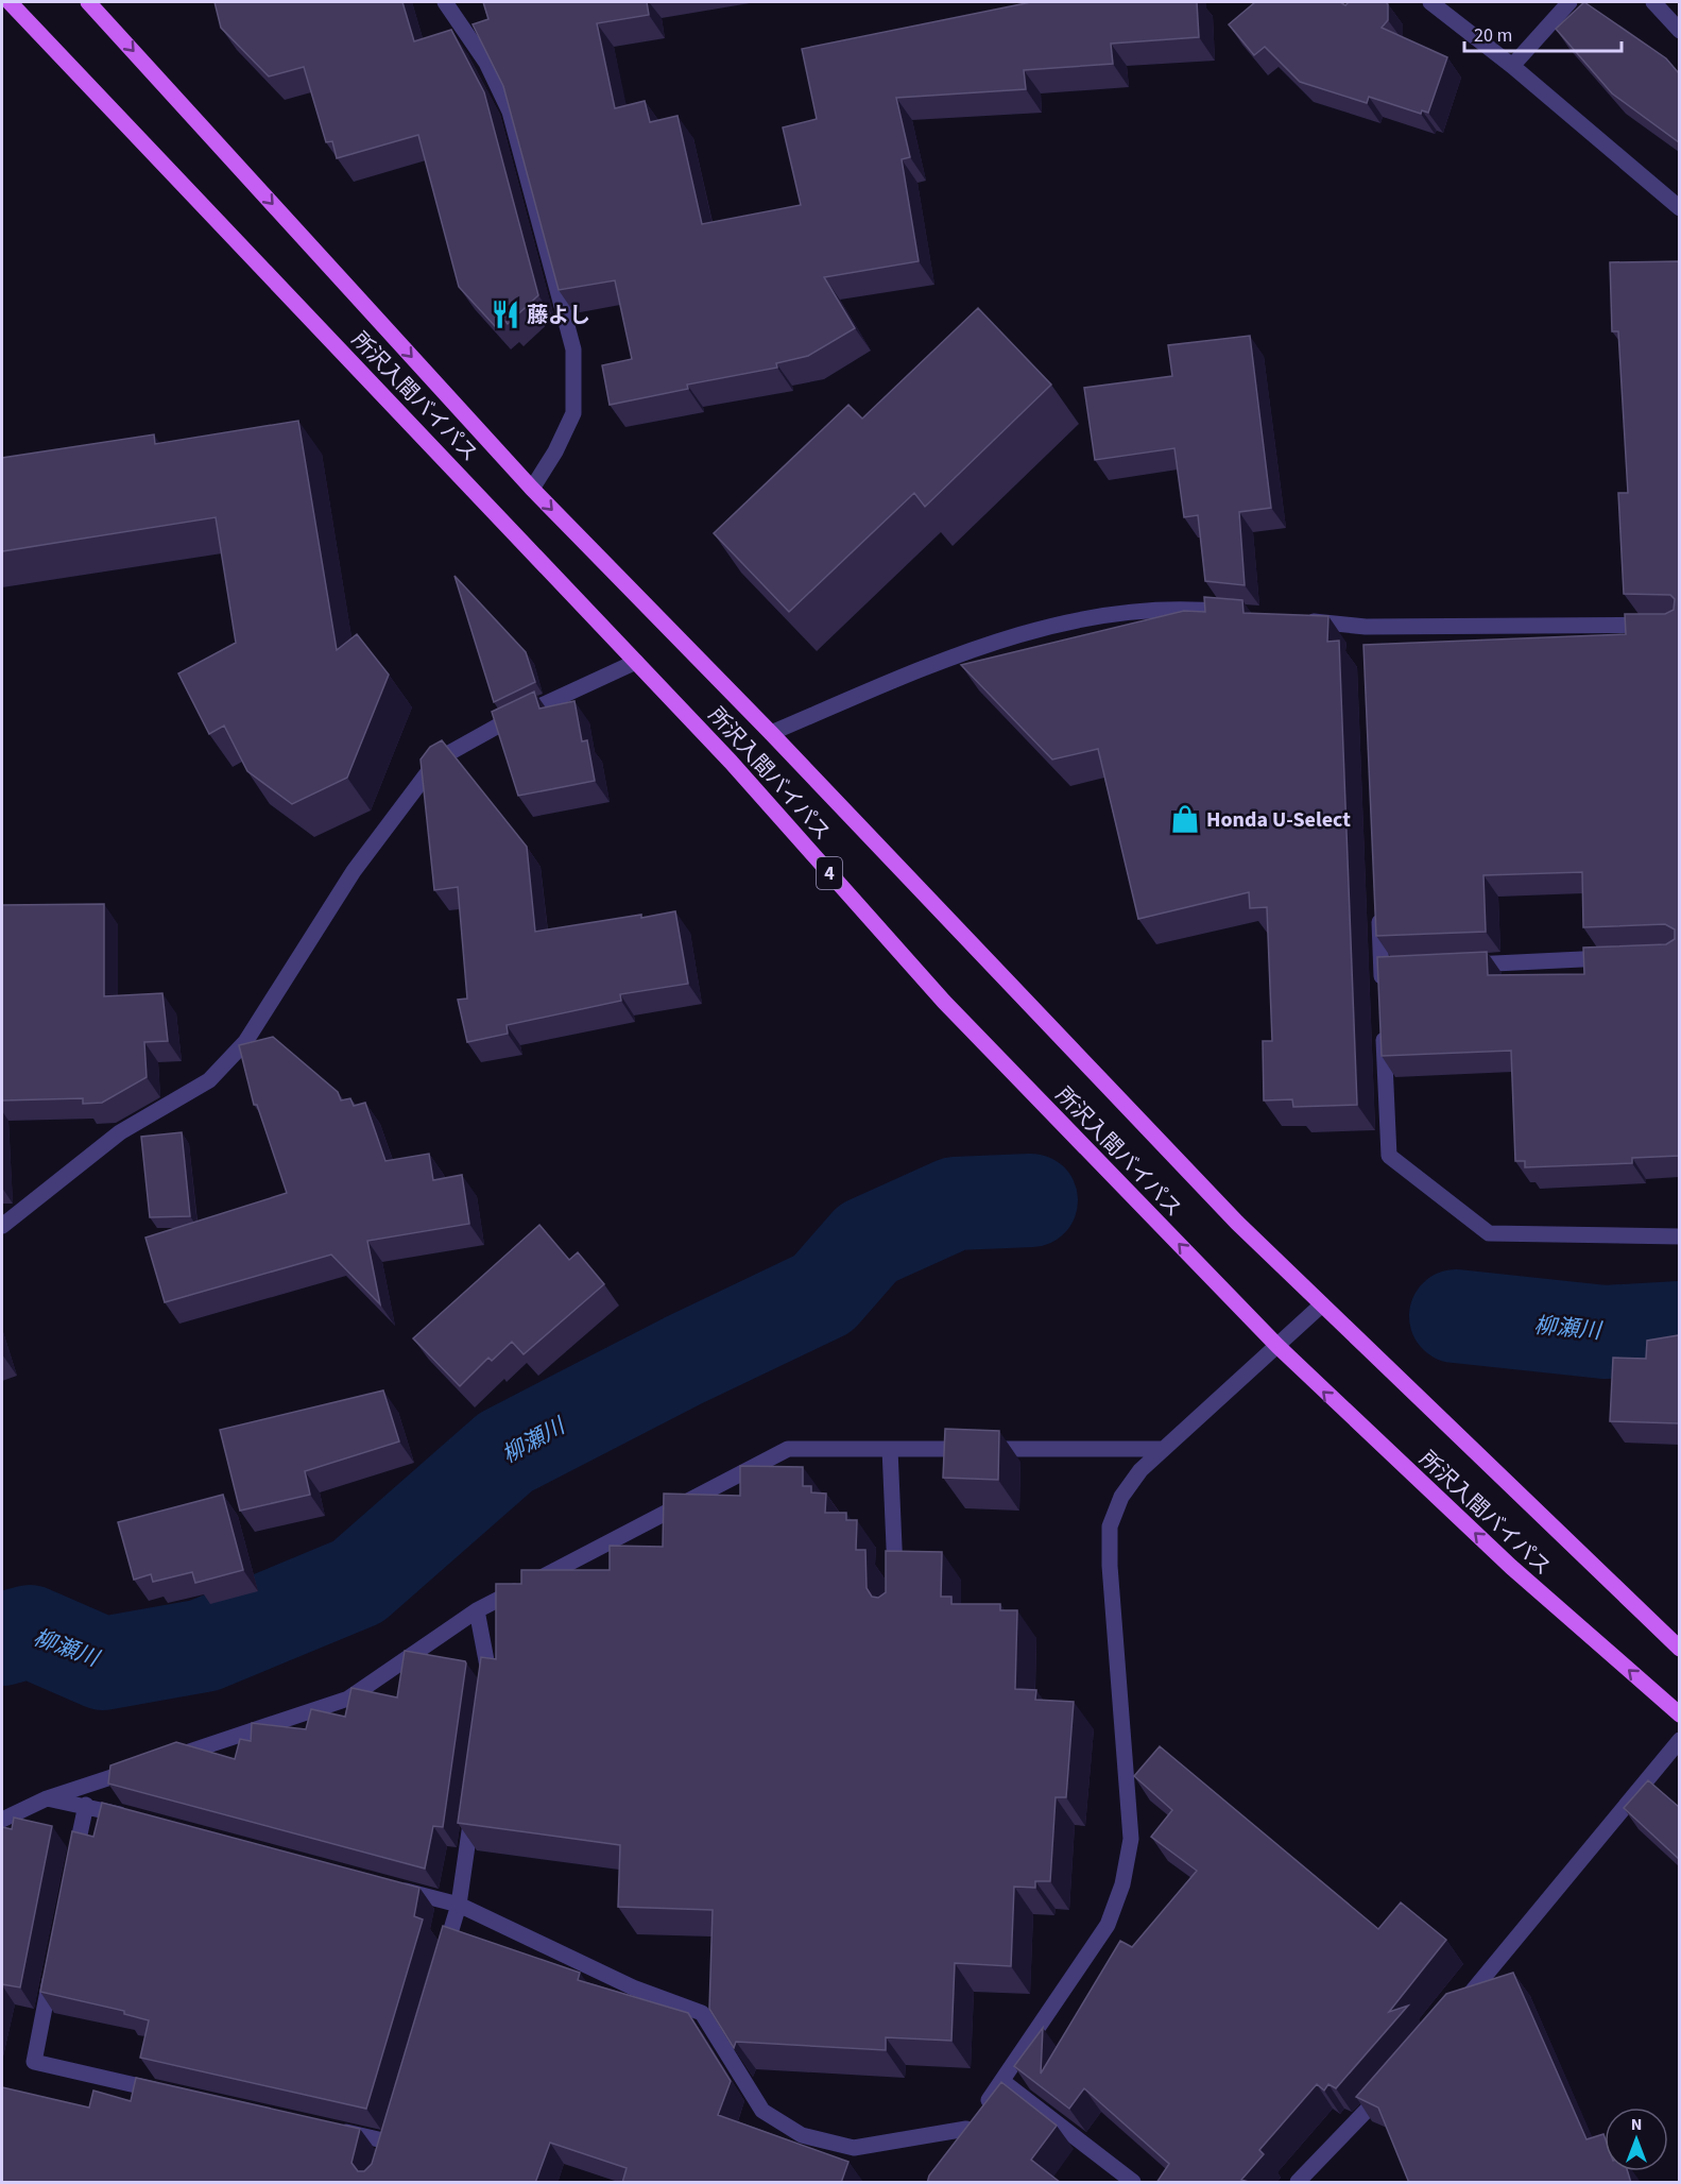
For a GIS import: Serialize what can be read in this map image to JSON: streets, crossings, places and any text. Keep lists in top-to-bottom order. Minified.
{"streets":{"main road":["所沢入間バイパス","4"]},"water":["柳瀬川"],"places":{"restaurant":["藤よし"],"shop":["Honda U-Select"]},"scale_bar":"20 m","north":"top"}
